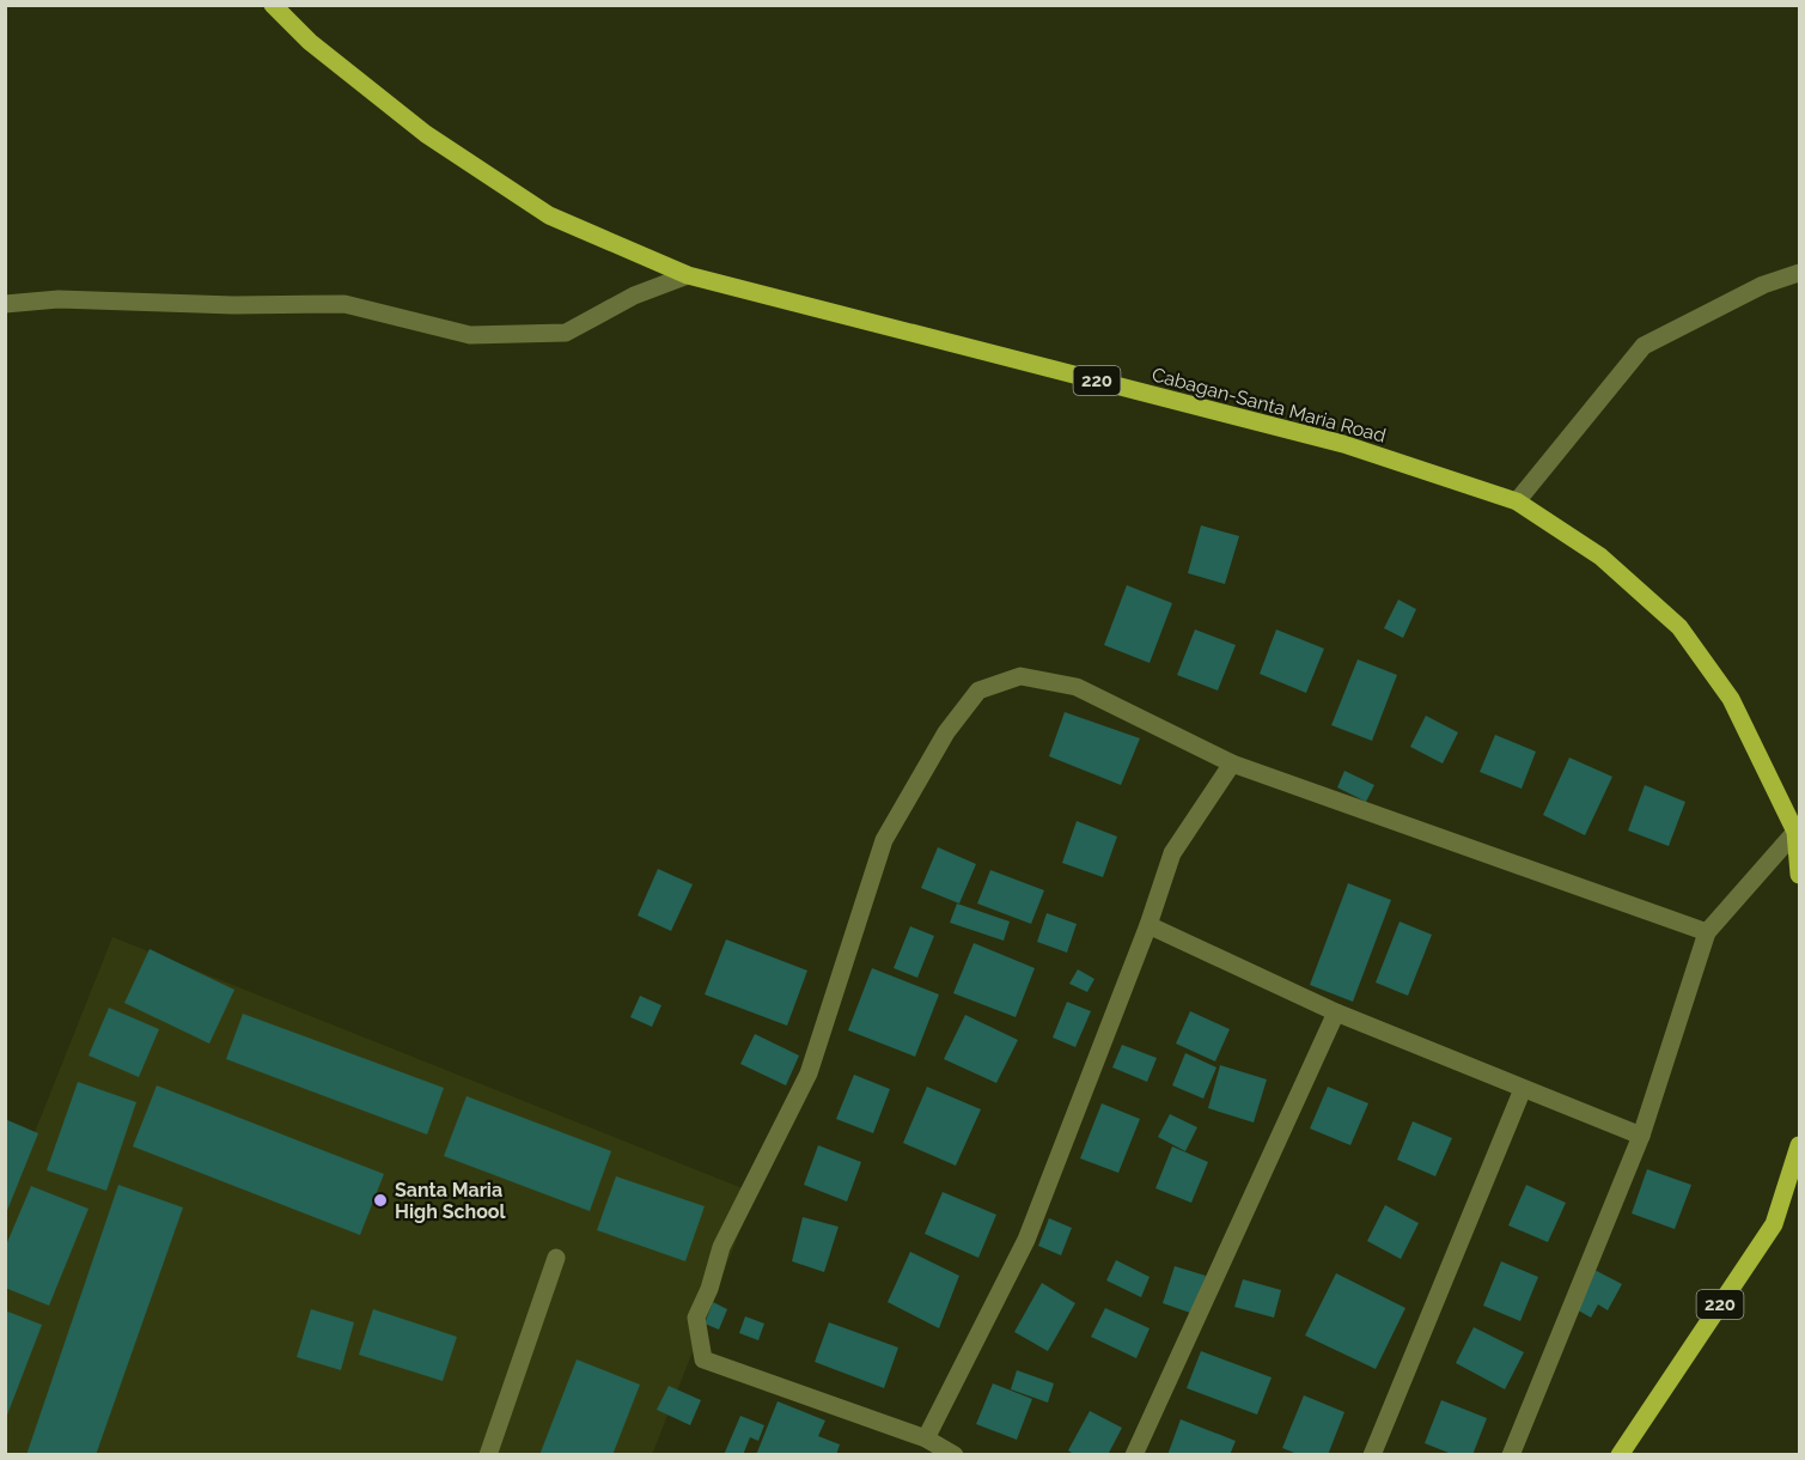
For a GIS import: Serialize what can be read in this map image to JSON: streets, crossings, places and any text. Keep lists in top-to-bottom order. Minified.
{"streets":{"main road":["220","Cabagan-Santa Maria Road"]},"places":["Santa Maria High School"]}
